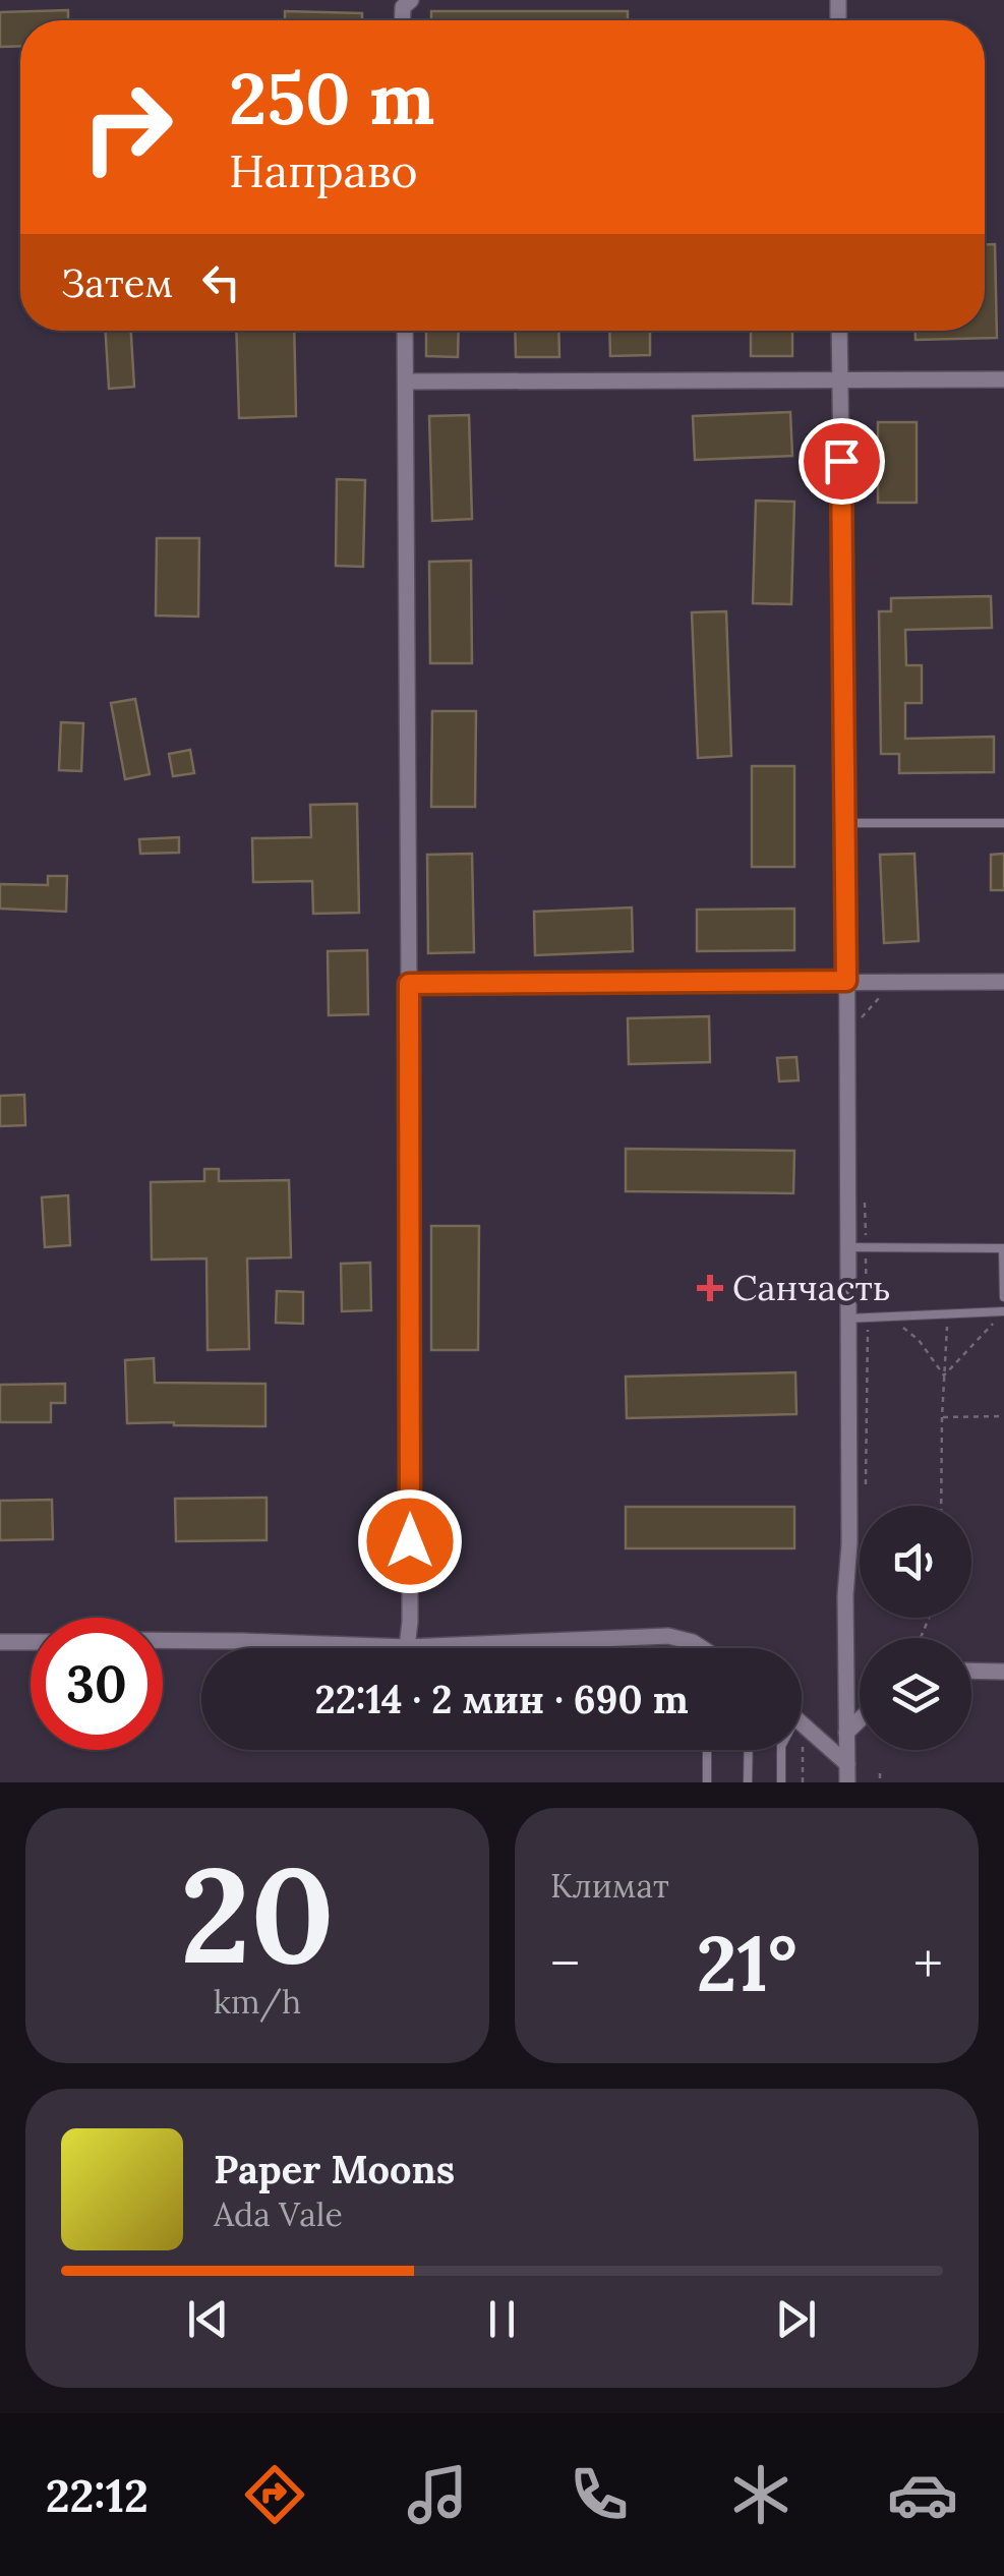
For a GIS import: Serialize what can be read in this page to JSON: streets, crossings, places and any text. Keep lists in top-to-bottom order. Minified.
{"places":{"health":["Санчасть"]},"page":{"turn":["250 m","Направо"],"then":"Затем","limit":"30","trip":"22:14 · 2 мин · 690 m","tile":[["20","km/h"],"Климат"],"heat":["−","21°","+"],"song":["Paper Moons","Ada Vale"],"tabs":"22:12"}}
